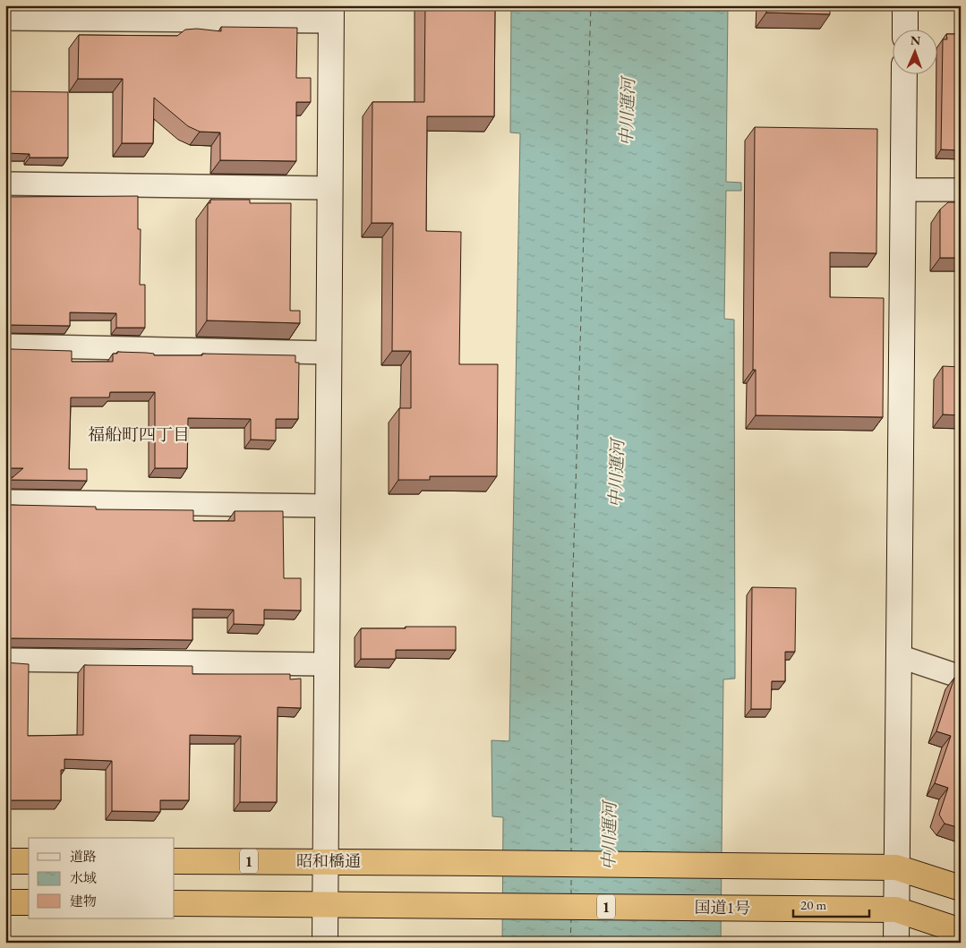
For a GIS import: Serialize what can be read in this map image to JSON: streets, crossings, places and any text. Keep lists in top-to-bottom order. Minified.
{"streets":{"highway":["1","昭和橋通","国道1号"]},"crossings":[["1","昭和橋通"],["1","国道1号"]],"districts":["福船町四丁目"],"water":["中川運河"],"legend":["道路","水域","建物"],"scale_bar":"20 m","north":"top"}
